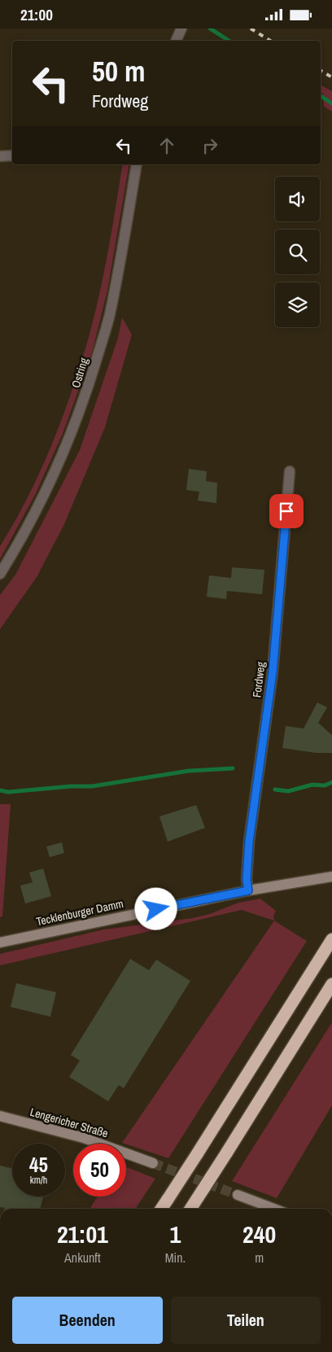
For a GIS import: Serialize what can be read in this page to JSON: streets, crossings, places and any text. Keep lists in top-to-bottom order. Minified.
{"streets":{"main road":["Tecklenburger Damm","Lengericher Straße"],"street":["Ostring","Fordweg"]},"crossings":[["Fordweg","Tecklenburger Damm"]],"page":{"status":"21:00","turn":["50 m","Fordweg"],"speed":"45 km/h","limit":"50","eta":["21:01","Ankunft","1","Min.","240","m"],"buttons":["Beenden","Teilen"]}}
